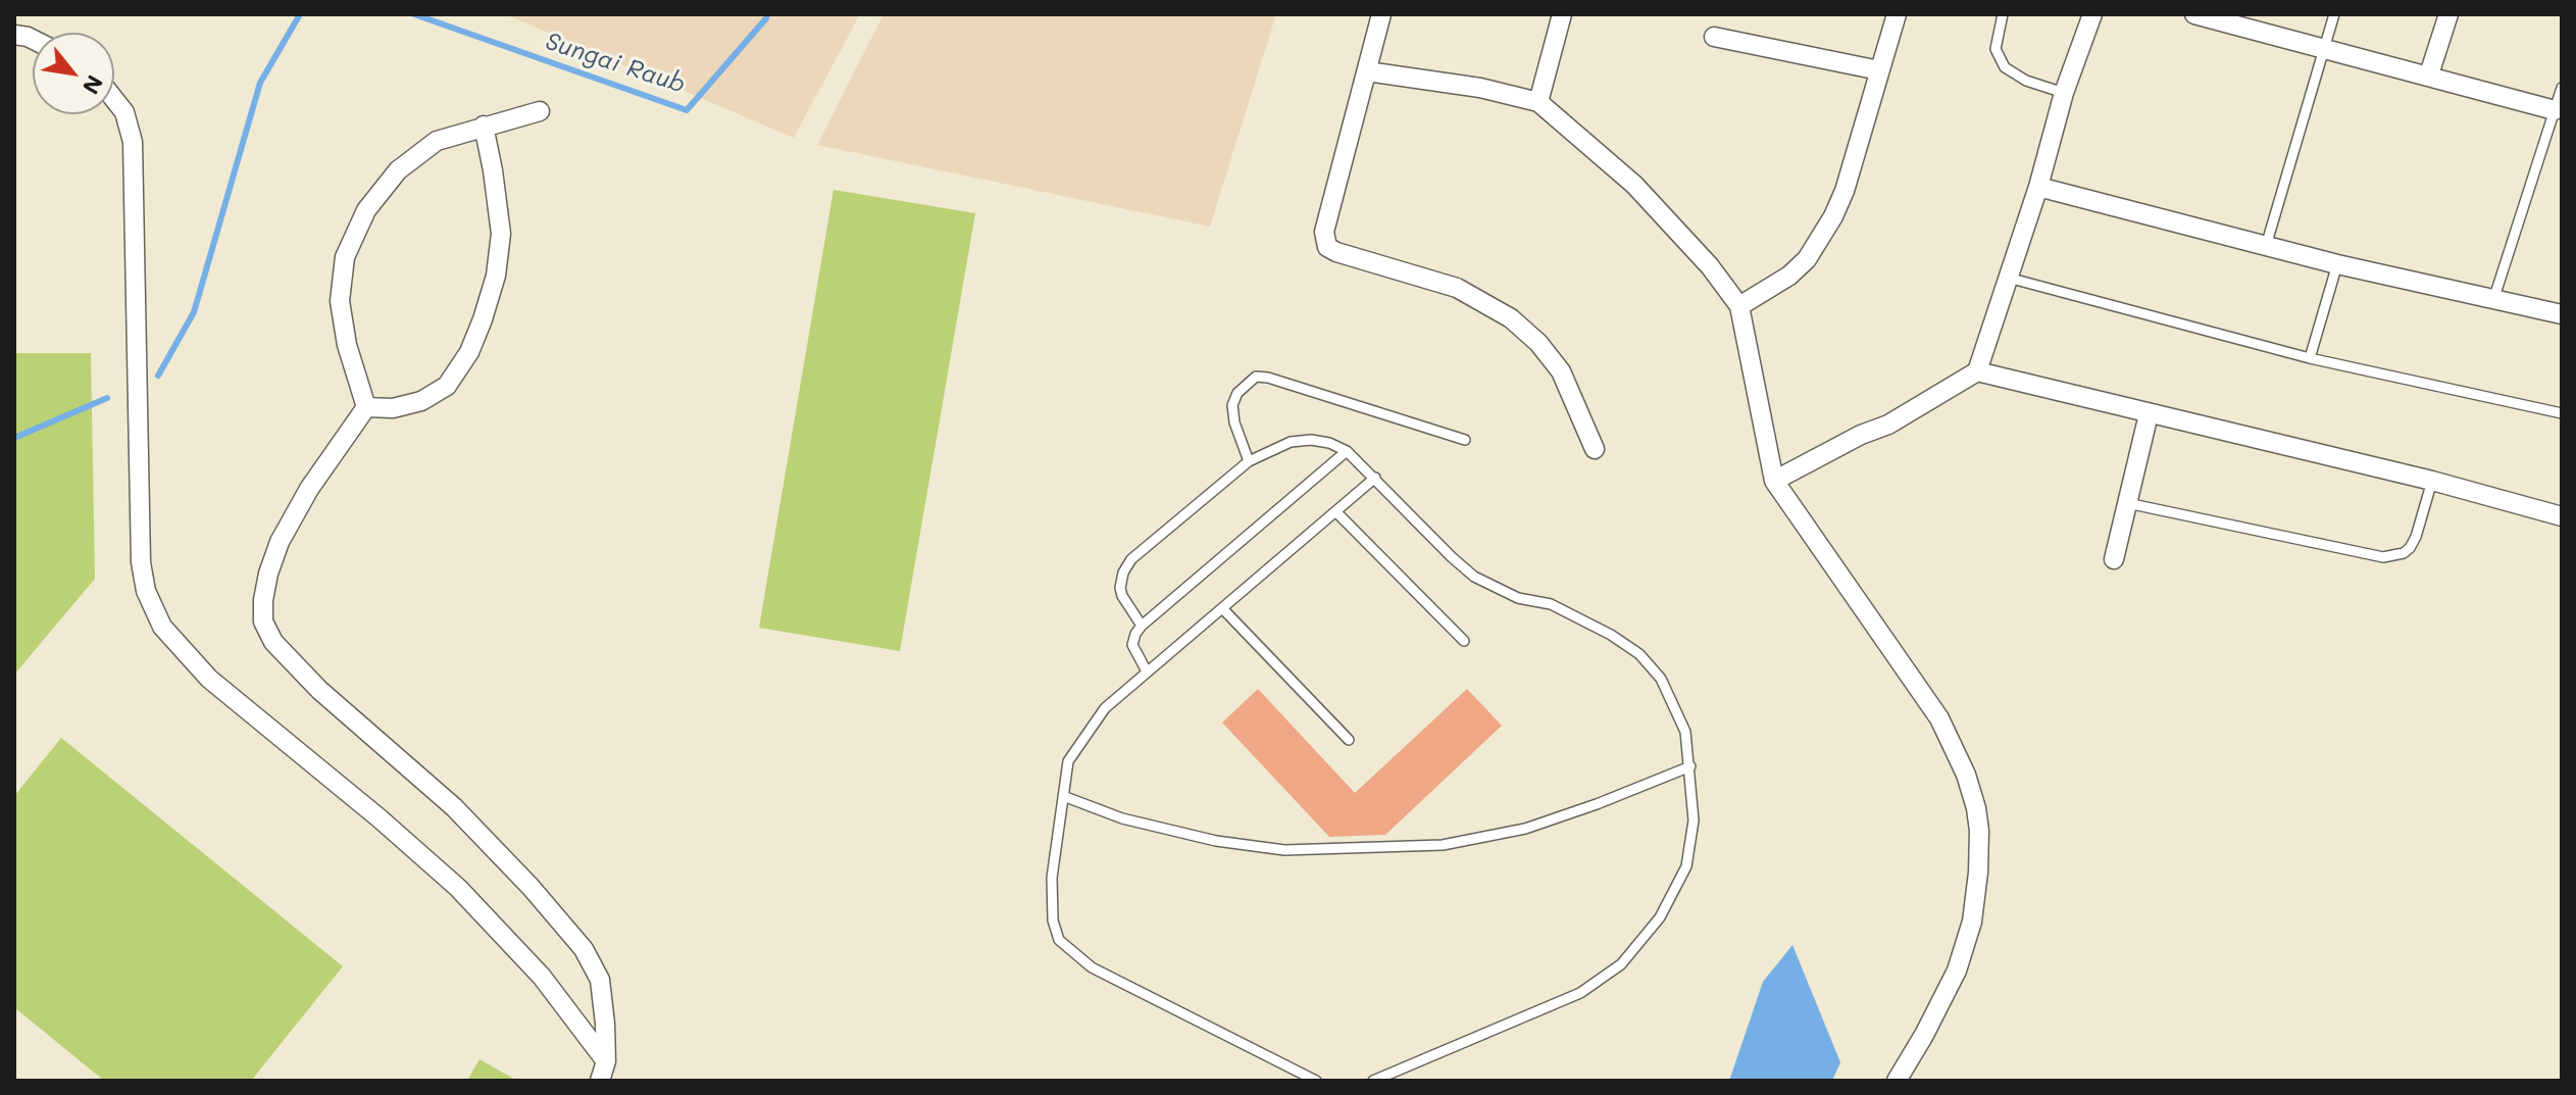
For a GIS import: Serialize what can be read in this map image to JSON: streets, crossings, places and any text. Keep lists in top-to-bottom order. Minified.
{"water":["Sungai Raub"],"north":"bottom right"}
